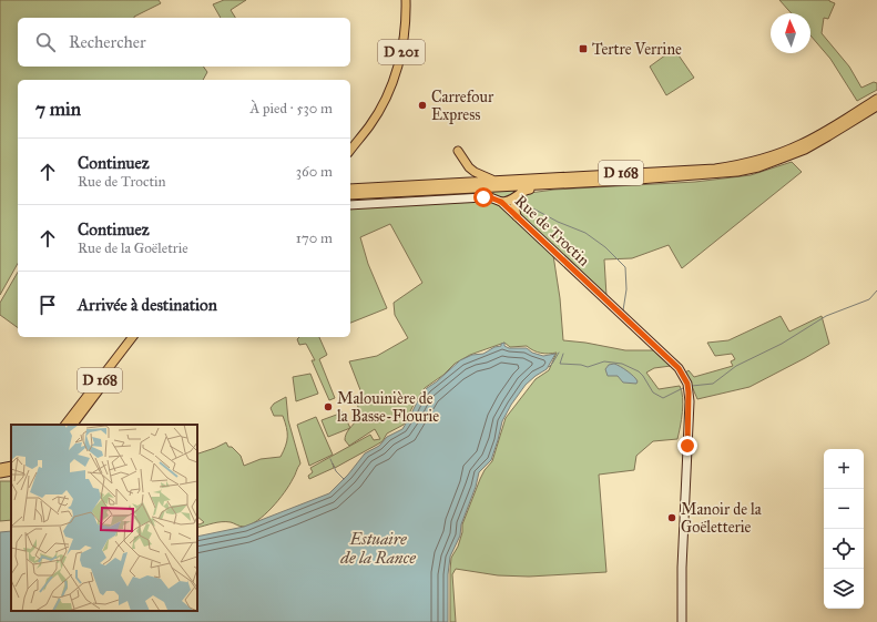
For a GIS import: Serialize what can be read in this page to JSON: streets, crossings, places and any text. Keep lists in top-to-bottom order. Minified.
{"streets":{"main road":["D 201","D 168"],"street":["Rue de Troctin"]},"water":["Estuaire de la Rance"],"places":{"transit":["Tertre Verrine"],"other":["Carrefour Express","Malouinière de la Basse-Flourie","Manoir de la Goëletterie"]},"north":"top","page":{"search":"Rechercher","heading":["7 min","À pied · 530 m"],"list":[["Continuez","Rue de Troctin","360 m"],["Continuez","Rue de la Goëletrie","170 m"],"Arrivée à destination"],"map_buttons":["+","−"]}}
